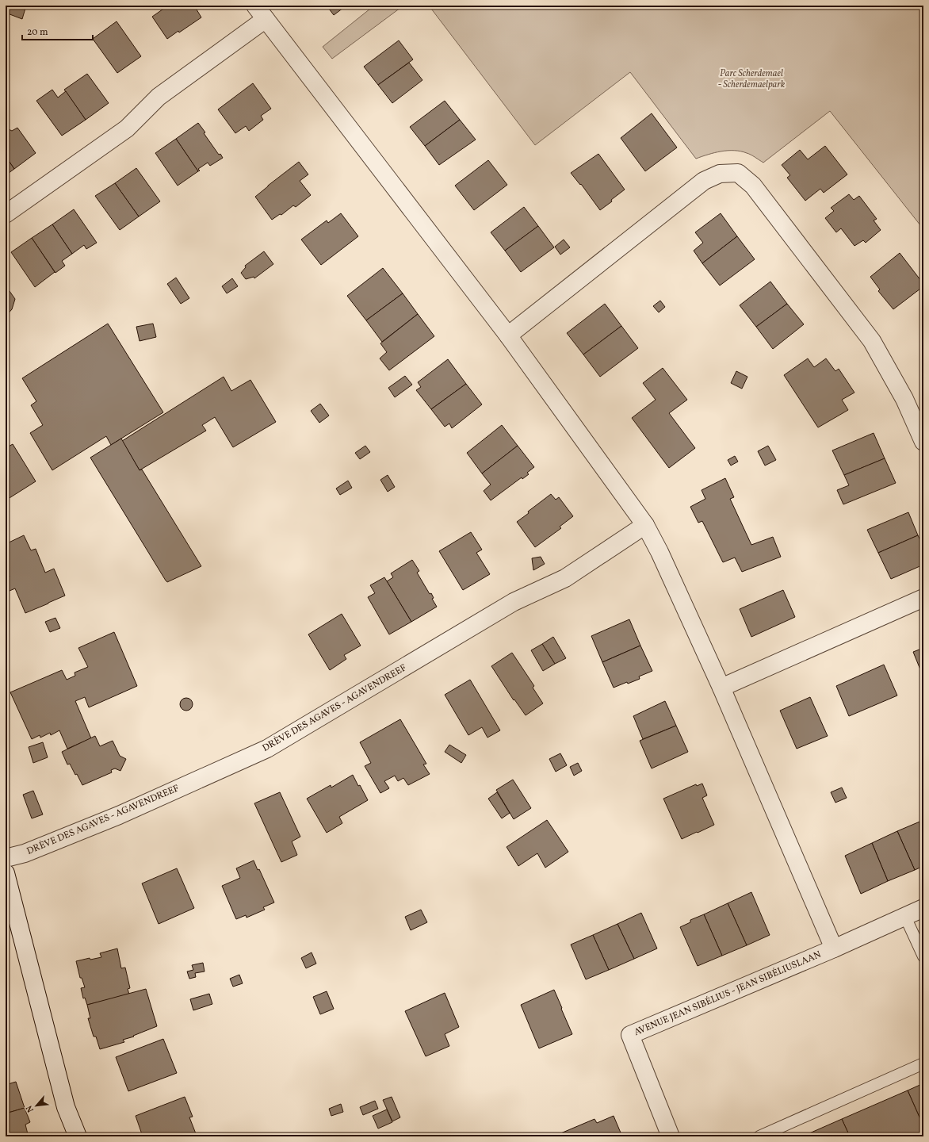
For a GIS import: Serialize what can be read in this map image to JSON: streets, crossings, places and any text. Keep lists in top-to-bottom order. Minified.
{"streets":{"street":["DRÈVE DES AGAVES - AGAVENDREEF","AVENUE JEAN SIBÉLIUS - JEAN SIBÉLIUSLAAN"]},"parks":["Parc Scherdemael - Scherdemaelpark"],"scale_bar":"20 m","north":"bottom left"}
